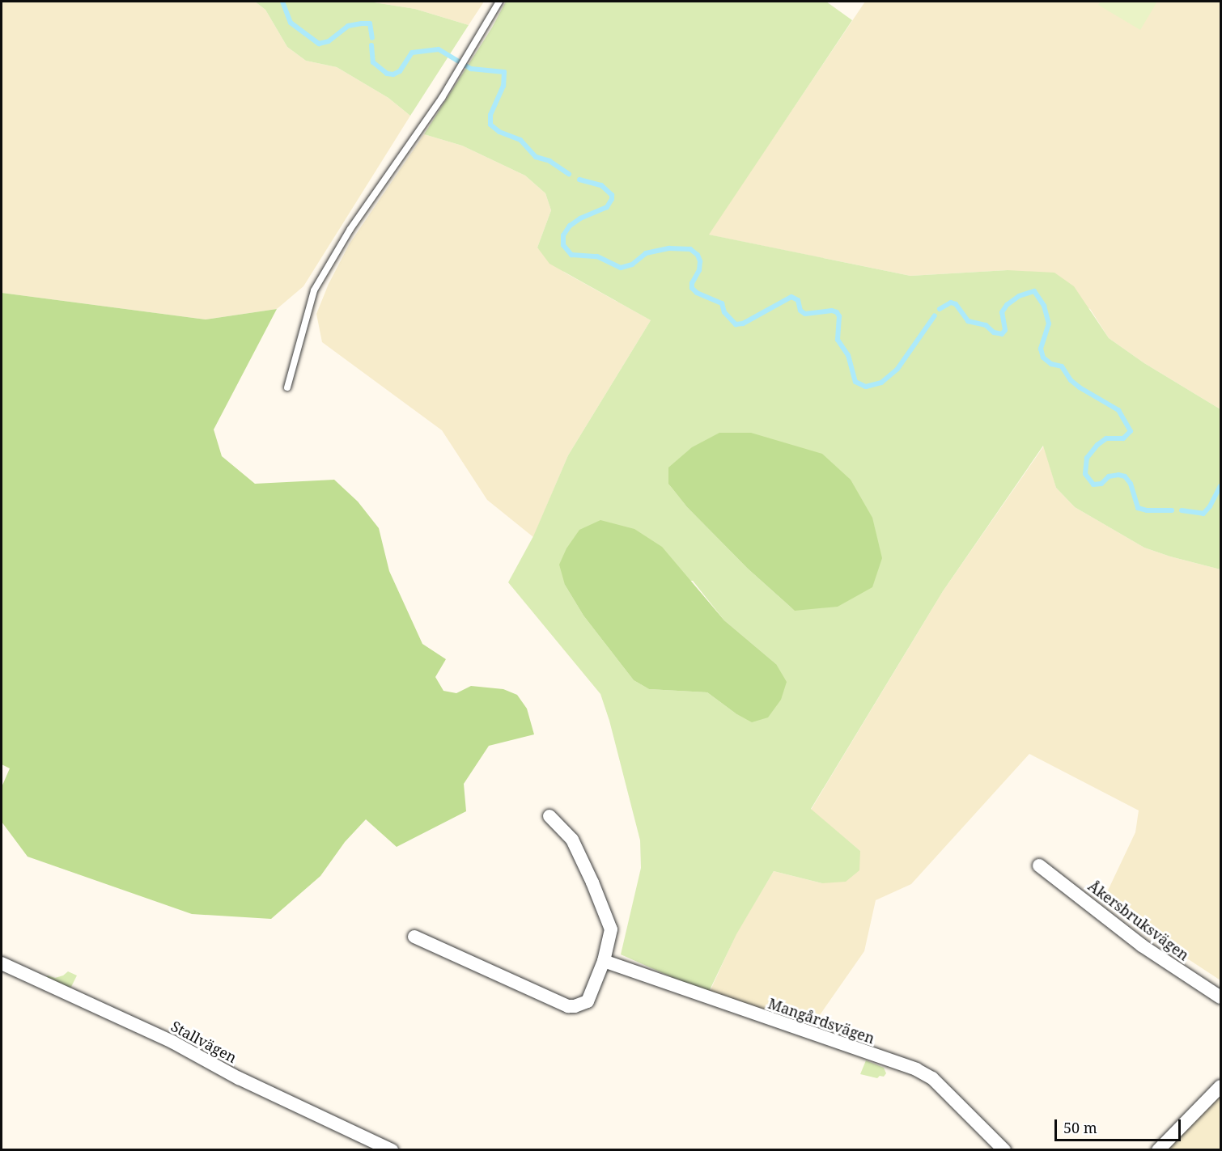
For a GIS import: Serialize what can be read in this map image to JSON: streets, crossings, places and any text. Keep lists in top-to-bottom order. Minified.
{"streets":{"street":["Åkersbruksvägen","Mangårdsvägen","Stallvägen"]},"scale_bar":"50 m"}
